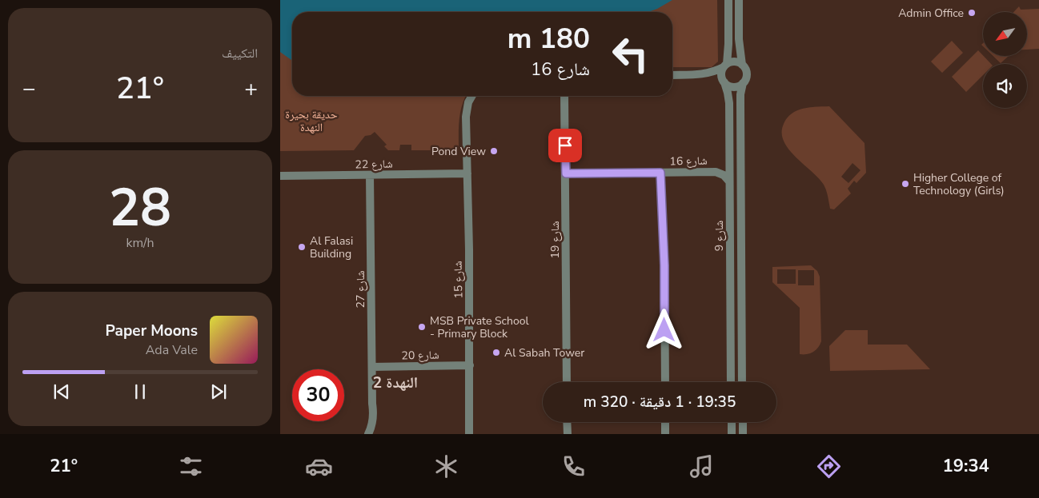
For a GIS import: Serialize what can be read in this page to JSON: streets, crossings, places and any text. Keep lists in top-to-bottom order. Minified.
{"streets":{"street":["شارع 16","شارع 22","شارع 9","شارع 19","شارع 15","شارع 27","شارع 20"]},"crossings":[["شارع 16","شارع 9"],["شارع 16","شارع 19"],["شارع 22","شارع 15"],["شارع 22","شارع 27"],["شارع 15","شارع 20"],["شارع 27","شارع 20"]],"districts":["النهدة 2"],"parks":["حديقة بحيرة النهدة"],"places":["Admin Office","Pond View","Higher College of Technology (Girls)","Al Falasi Building","MSB Private School - Primary Block","Al Sabah Tower"],"north":"bottom left","page":{"tile":["التكييف",["28","km/h"]],"turn":["180 m","شارع 16"],"heat":["−","21°","+"],"song":["Paper Moons","Ada Vale"],"limit":"30","trip":"19:35 · 1 دقيقة · 320 m","tabs":["19:34","21°"]}}
